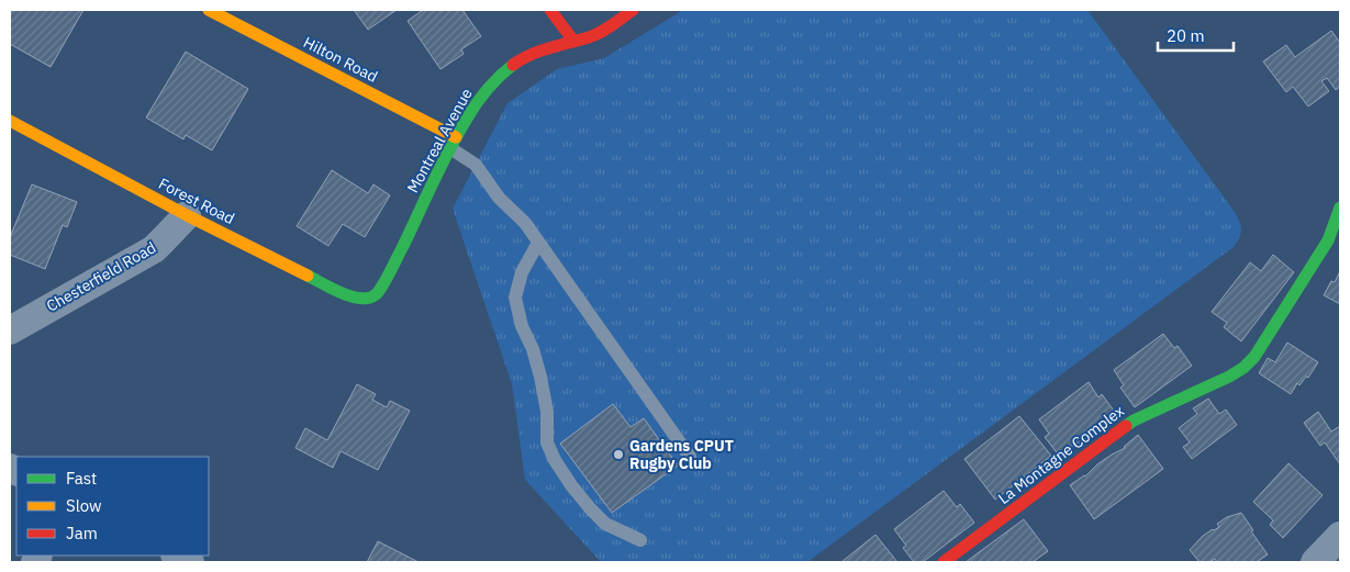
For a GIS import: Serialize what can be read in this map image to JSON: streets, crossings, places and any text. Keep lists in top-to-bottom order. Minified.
{"streets":{"street":["Hilton Road","Montreal Avenue","Forest Road","Chesterfield Road","La Montagne Complex"]},"crossings":[["Hilton Road","Montreal Avenue"],["Montreal Avenue","Forest Road"],["Forest Road","Chesterfield Road"]],"places":["Gardens CPUT Rugby Club"],"legend":["Fast","Slow","Jam"],"scale_bar":"20 m"}
